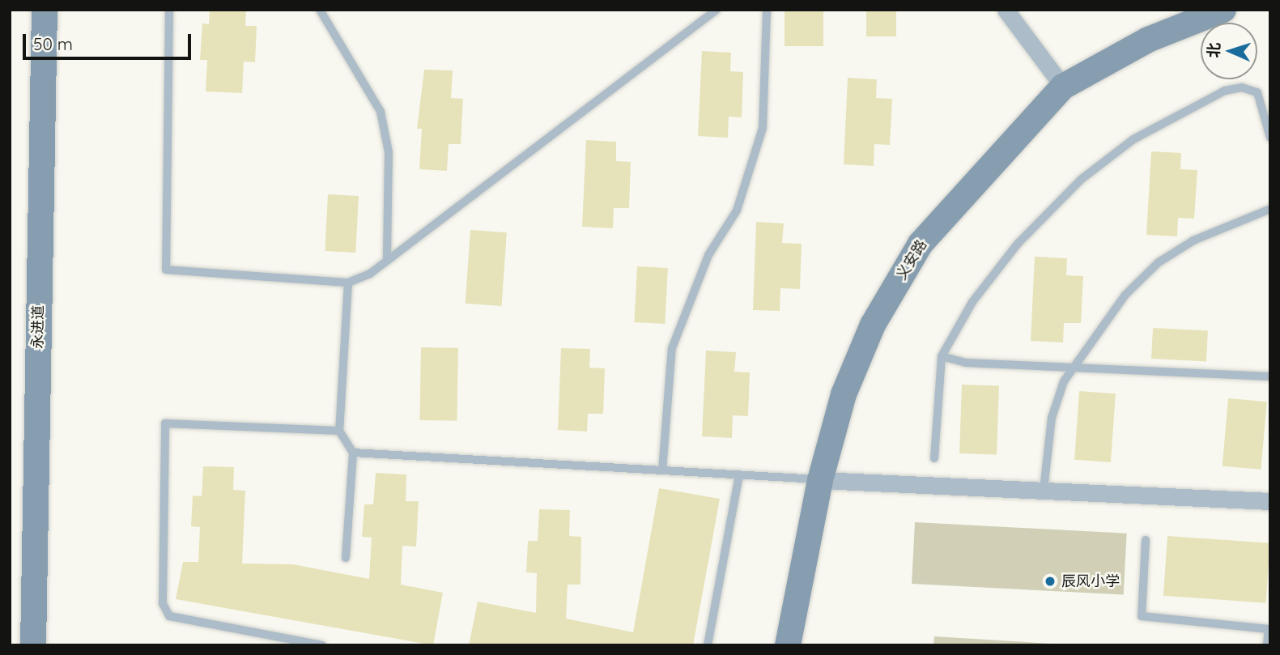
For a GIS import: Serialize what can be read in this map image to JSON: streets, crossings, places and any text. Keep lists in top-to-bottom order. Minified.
{"streets":{"street":["义安路","永进道"]},"places":["辰风小学"],"scale_bar":"50 m","north":"left"}
